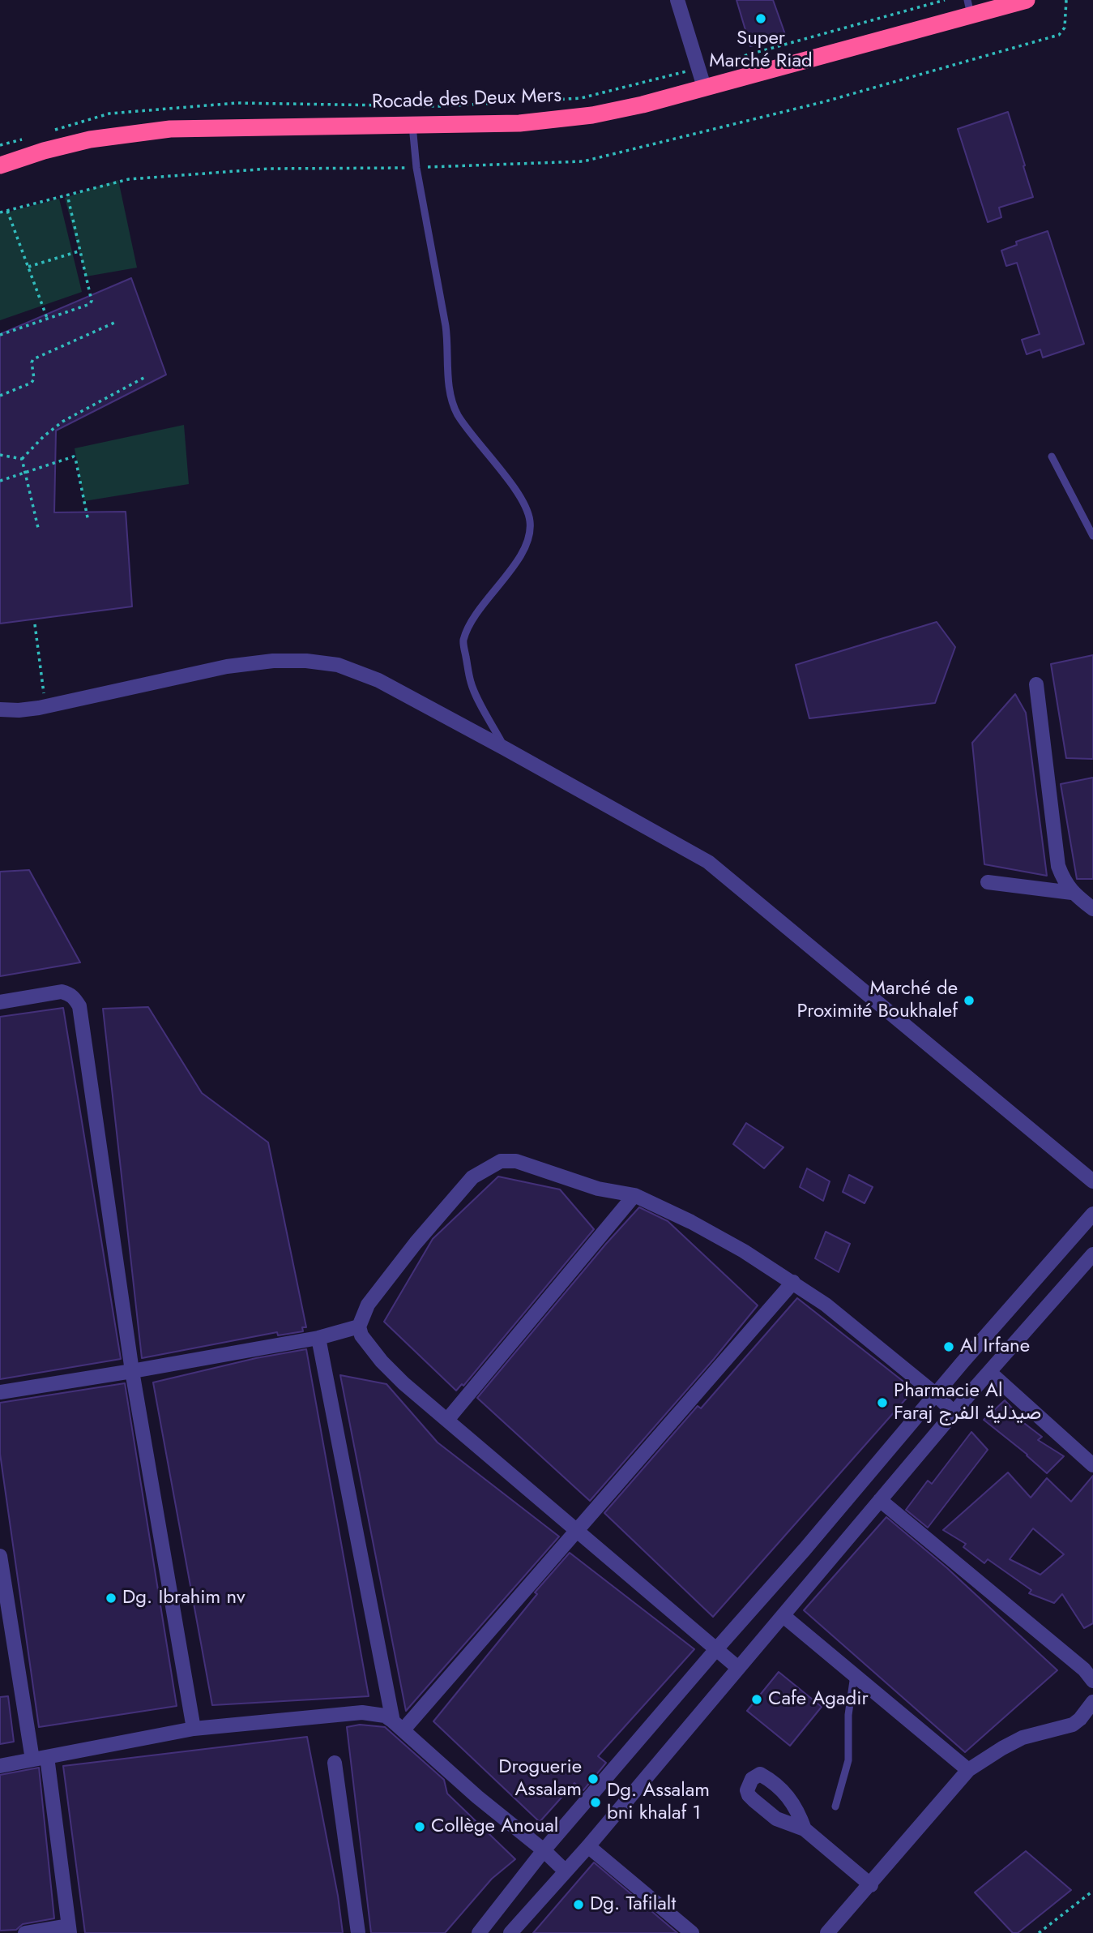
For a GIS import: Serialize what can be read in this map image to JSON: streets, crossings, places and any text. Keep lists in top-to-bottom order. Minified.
{"streets":{"highway":["Rocade des Deux Mers"]},"places":["Super Marché Riad","Marché de Proximité Boukhalef","Al Irfane","Pharmacie Al Faraj صيدلية الفرج","Dg. Ibrahim nv","Cafe Agadir","Droguerie Assalam","Dg. Assalam bni khalaf 1","Collège Anoual","Dg. Tafilalt"]}
